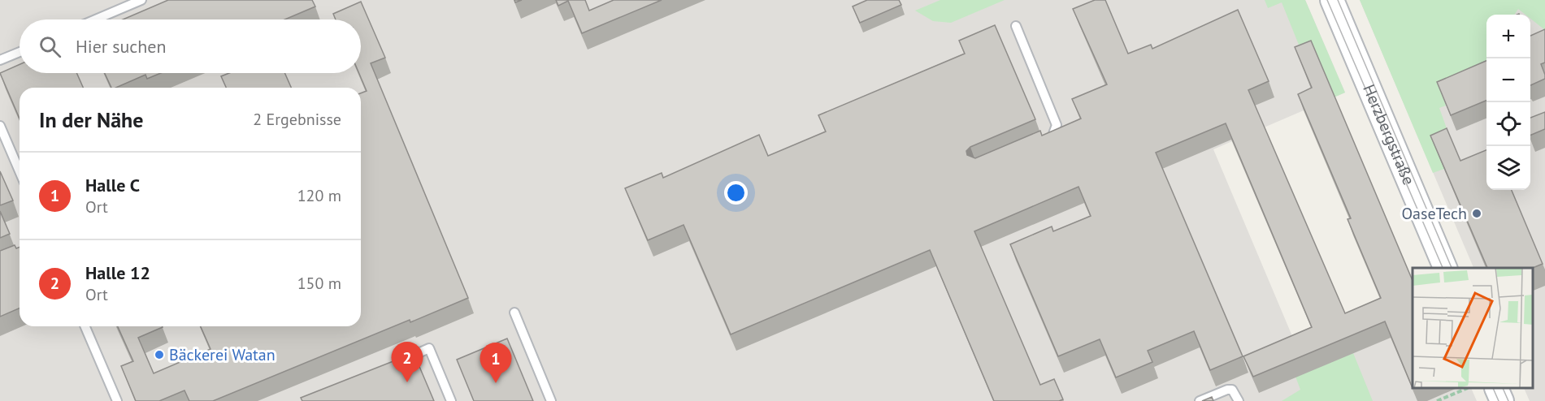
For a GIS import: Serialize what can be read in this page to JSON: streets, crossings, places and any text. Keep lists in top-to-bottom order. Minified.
{"streets":{"street":["Herzbergstraße"]},"places":["OaseTech","Bäckerei Watan"],"page":{"map_buttons":["+","−"],"search":"Hier suchen","heading":["In der Nähe","2 Ergebnisse"],"list":[{"mark":"1","name":"Halle C","note":"Ort","value":"120 m"},{"mark":"2","name":"Halle 12","note":"Ort","value":"150 m"}],"pins":["2","1"]}}
